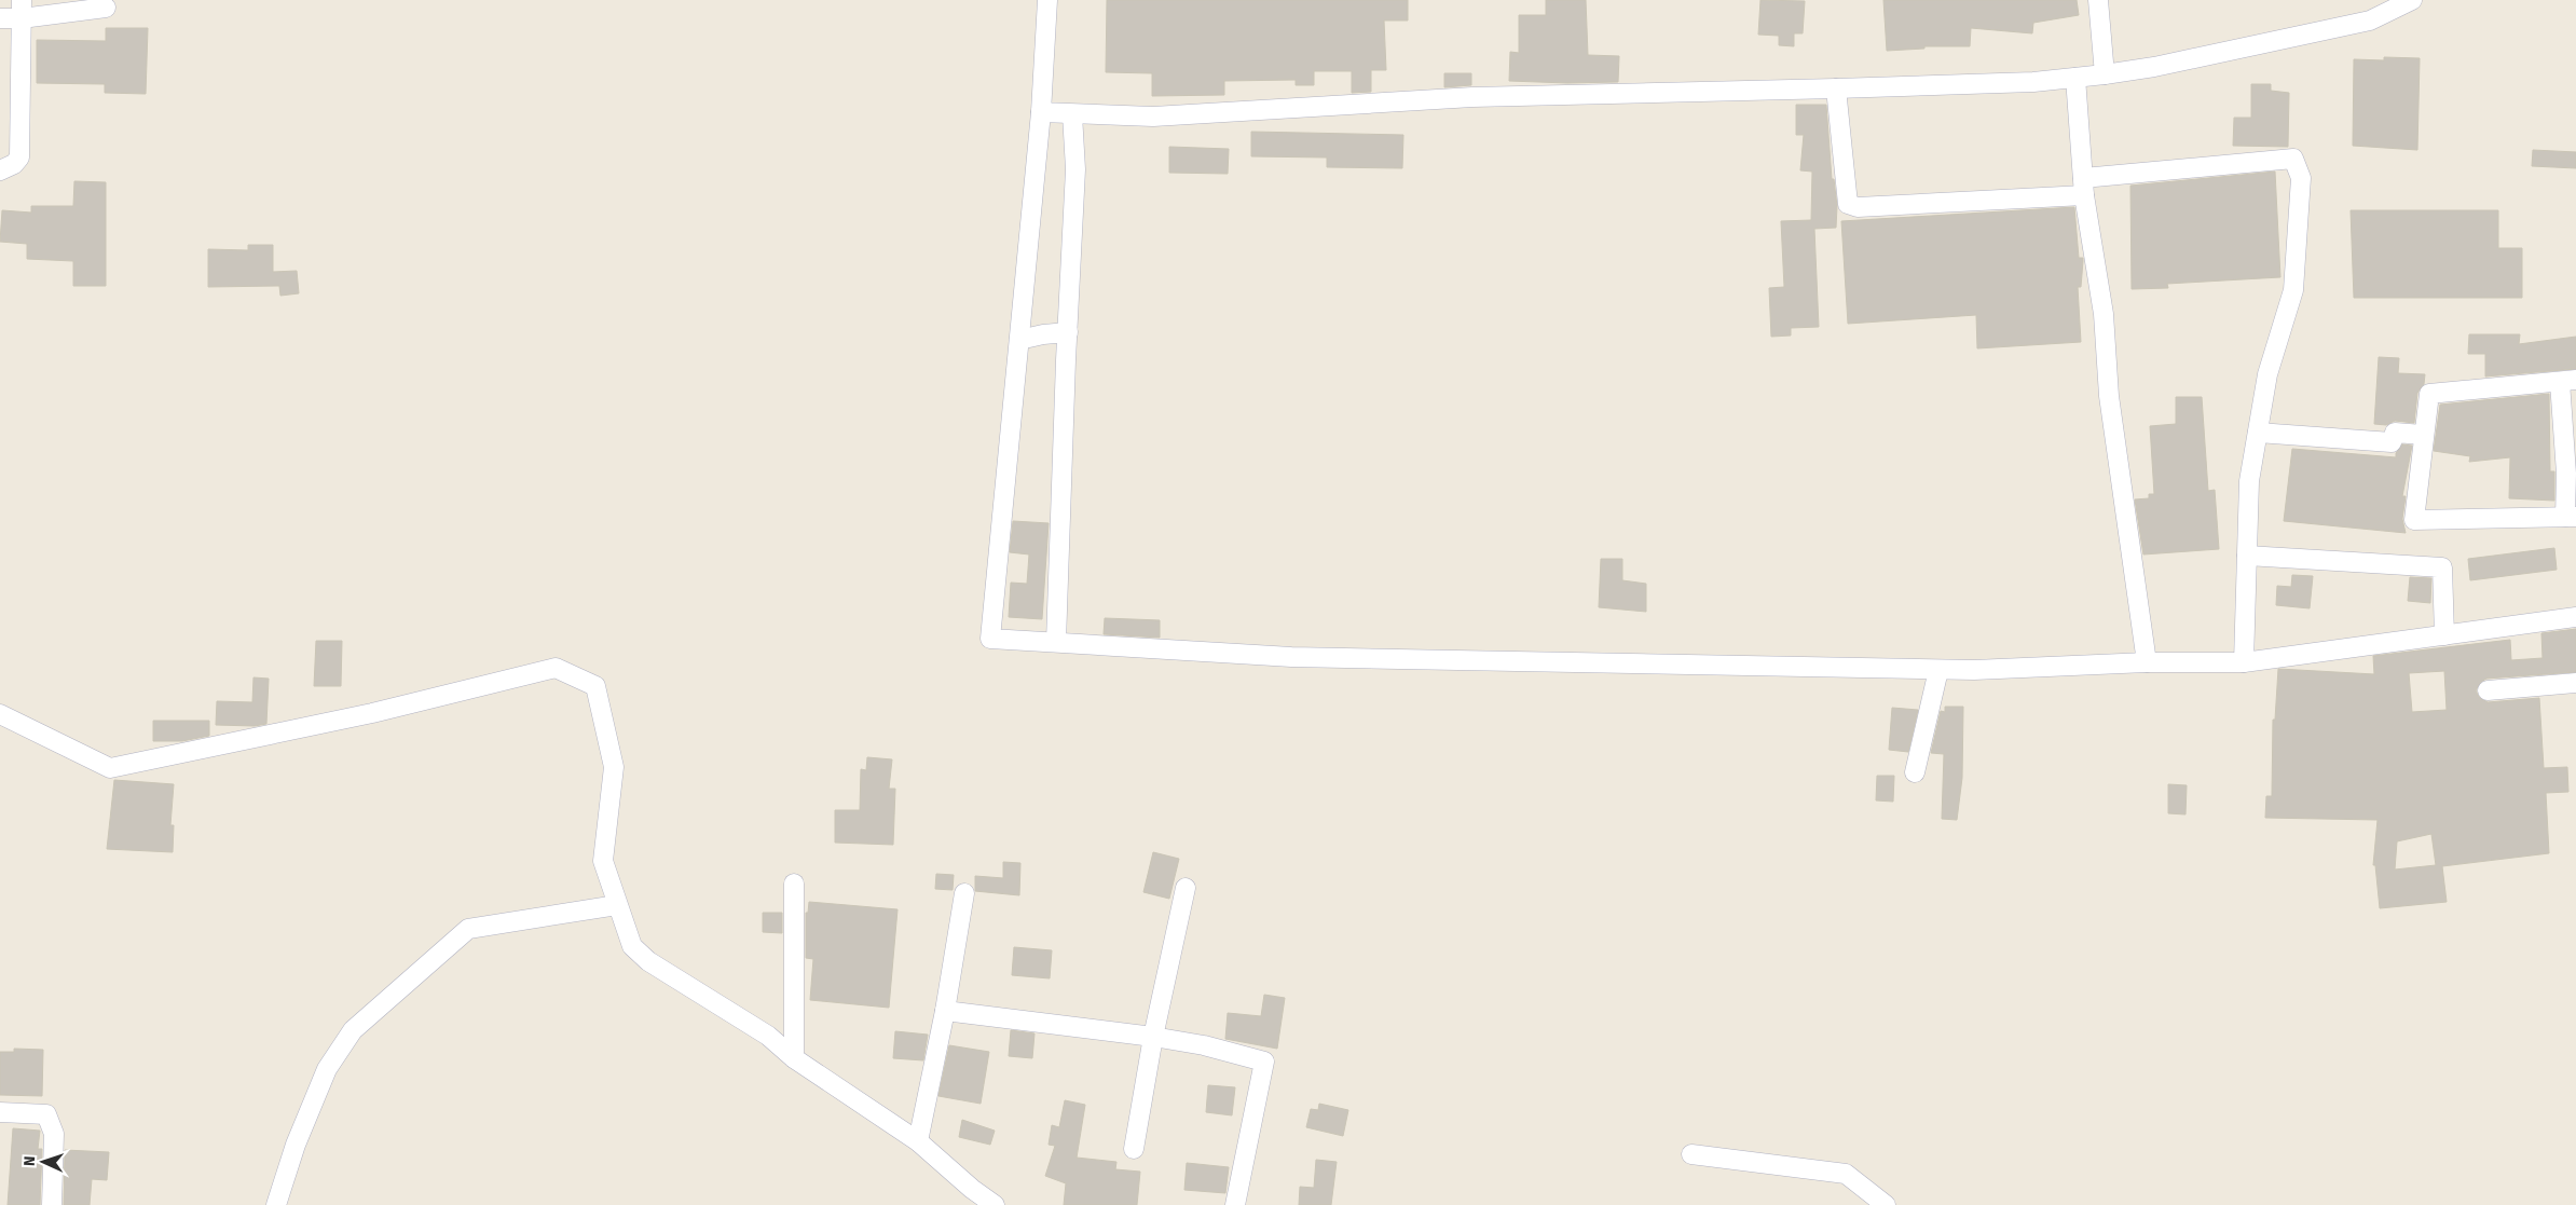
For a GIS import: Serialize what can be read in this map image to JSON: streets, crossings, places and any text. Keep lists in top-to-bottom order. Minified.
{"north":"left"}
